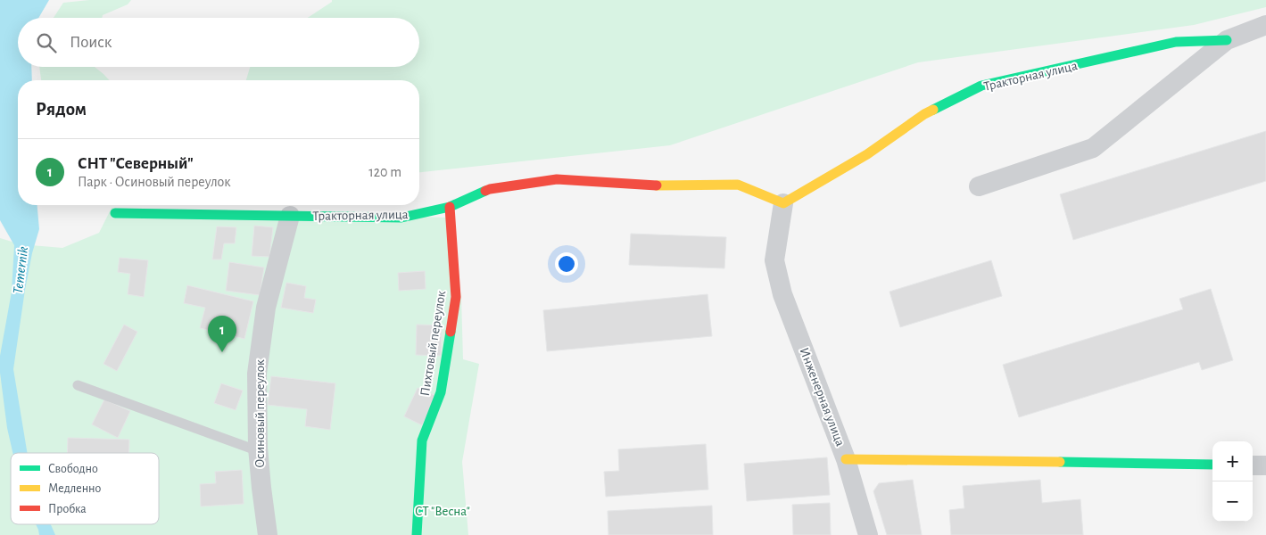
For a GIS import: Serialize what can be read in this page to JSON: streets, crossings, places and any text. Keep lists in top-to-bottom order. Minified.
{"streets":{"street":["Тракторная улица","Пихтовый переулок","Инженерная улица","Осиновый переулок"]},"crossings":[["Тракторная улица","Пихтовый переулок"],["Тракторная улица","Инженерная улица"],["Тракторная улица","Осиновый переулок"]],"water":["Temernik"],"parks":["СТ \"Весна\""],"legend":["Свободно","Медленно","Пробка"],"page":{"search":"Поиск","heading":"Рядом","list":[{"mark":"1","name":"СНТ \"Северный\"","note":"Парк · Осиновый переулок","value":"120 m"}],"pins":"1","map_buttons":["+","−"]}}
